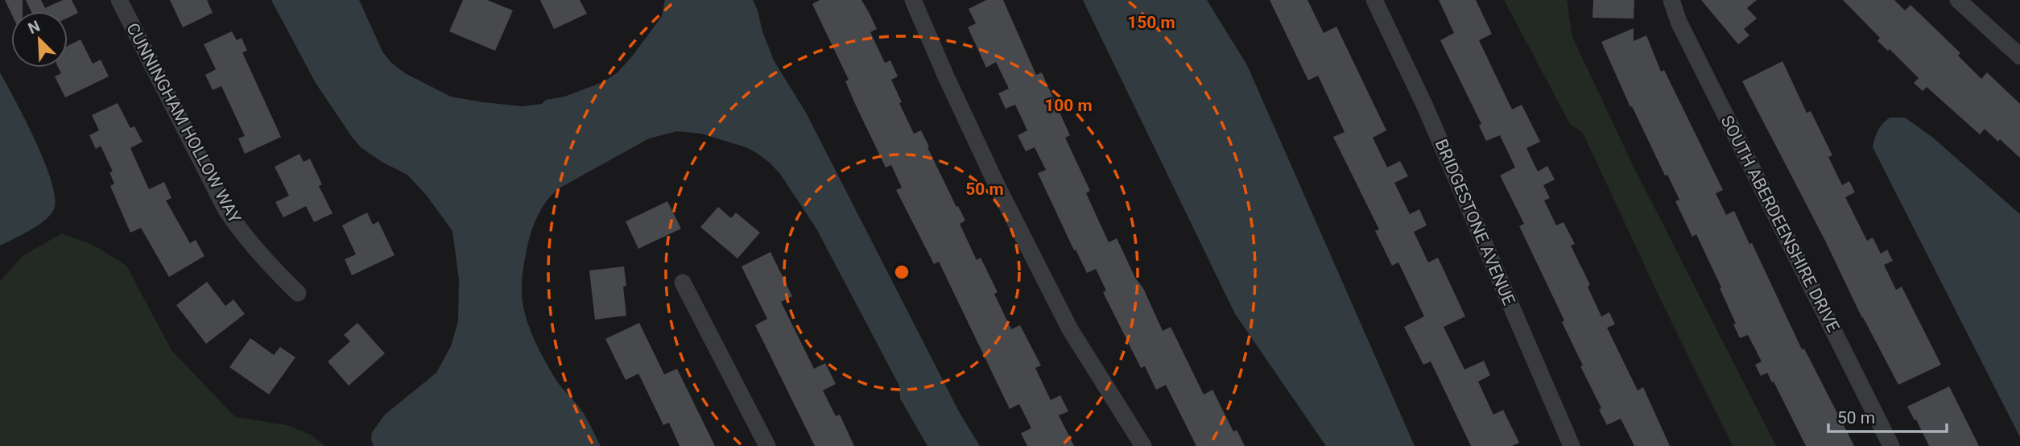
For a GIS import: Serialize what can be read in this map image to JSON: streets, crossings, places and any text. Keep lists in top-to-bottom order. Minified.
{"streets":{"street":["CUNNINGHAM HOLLOW WAY","BRIDGESTONE AVENUE","SOUTH ABERDEENSHIRE DRIVE"]},"scale_bar":"50 m","north":"top left","rings":["150 m","100 m","50 m"]}
